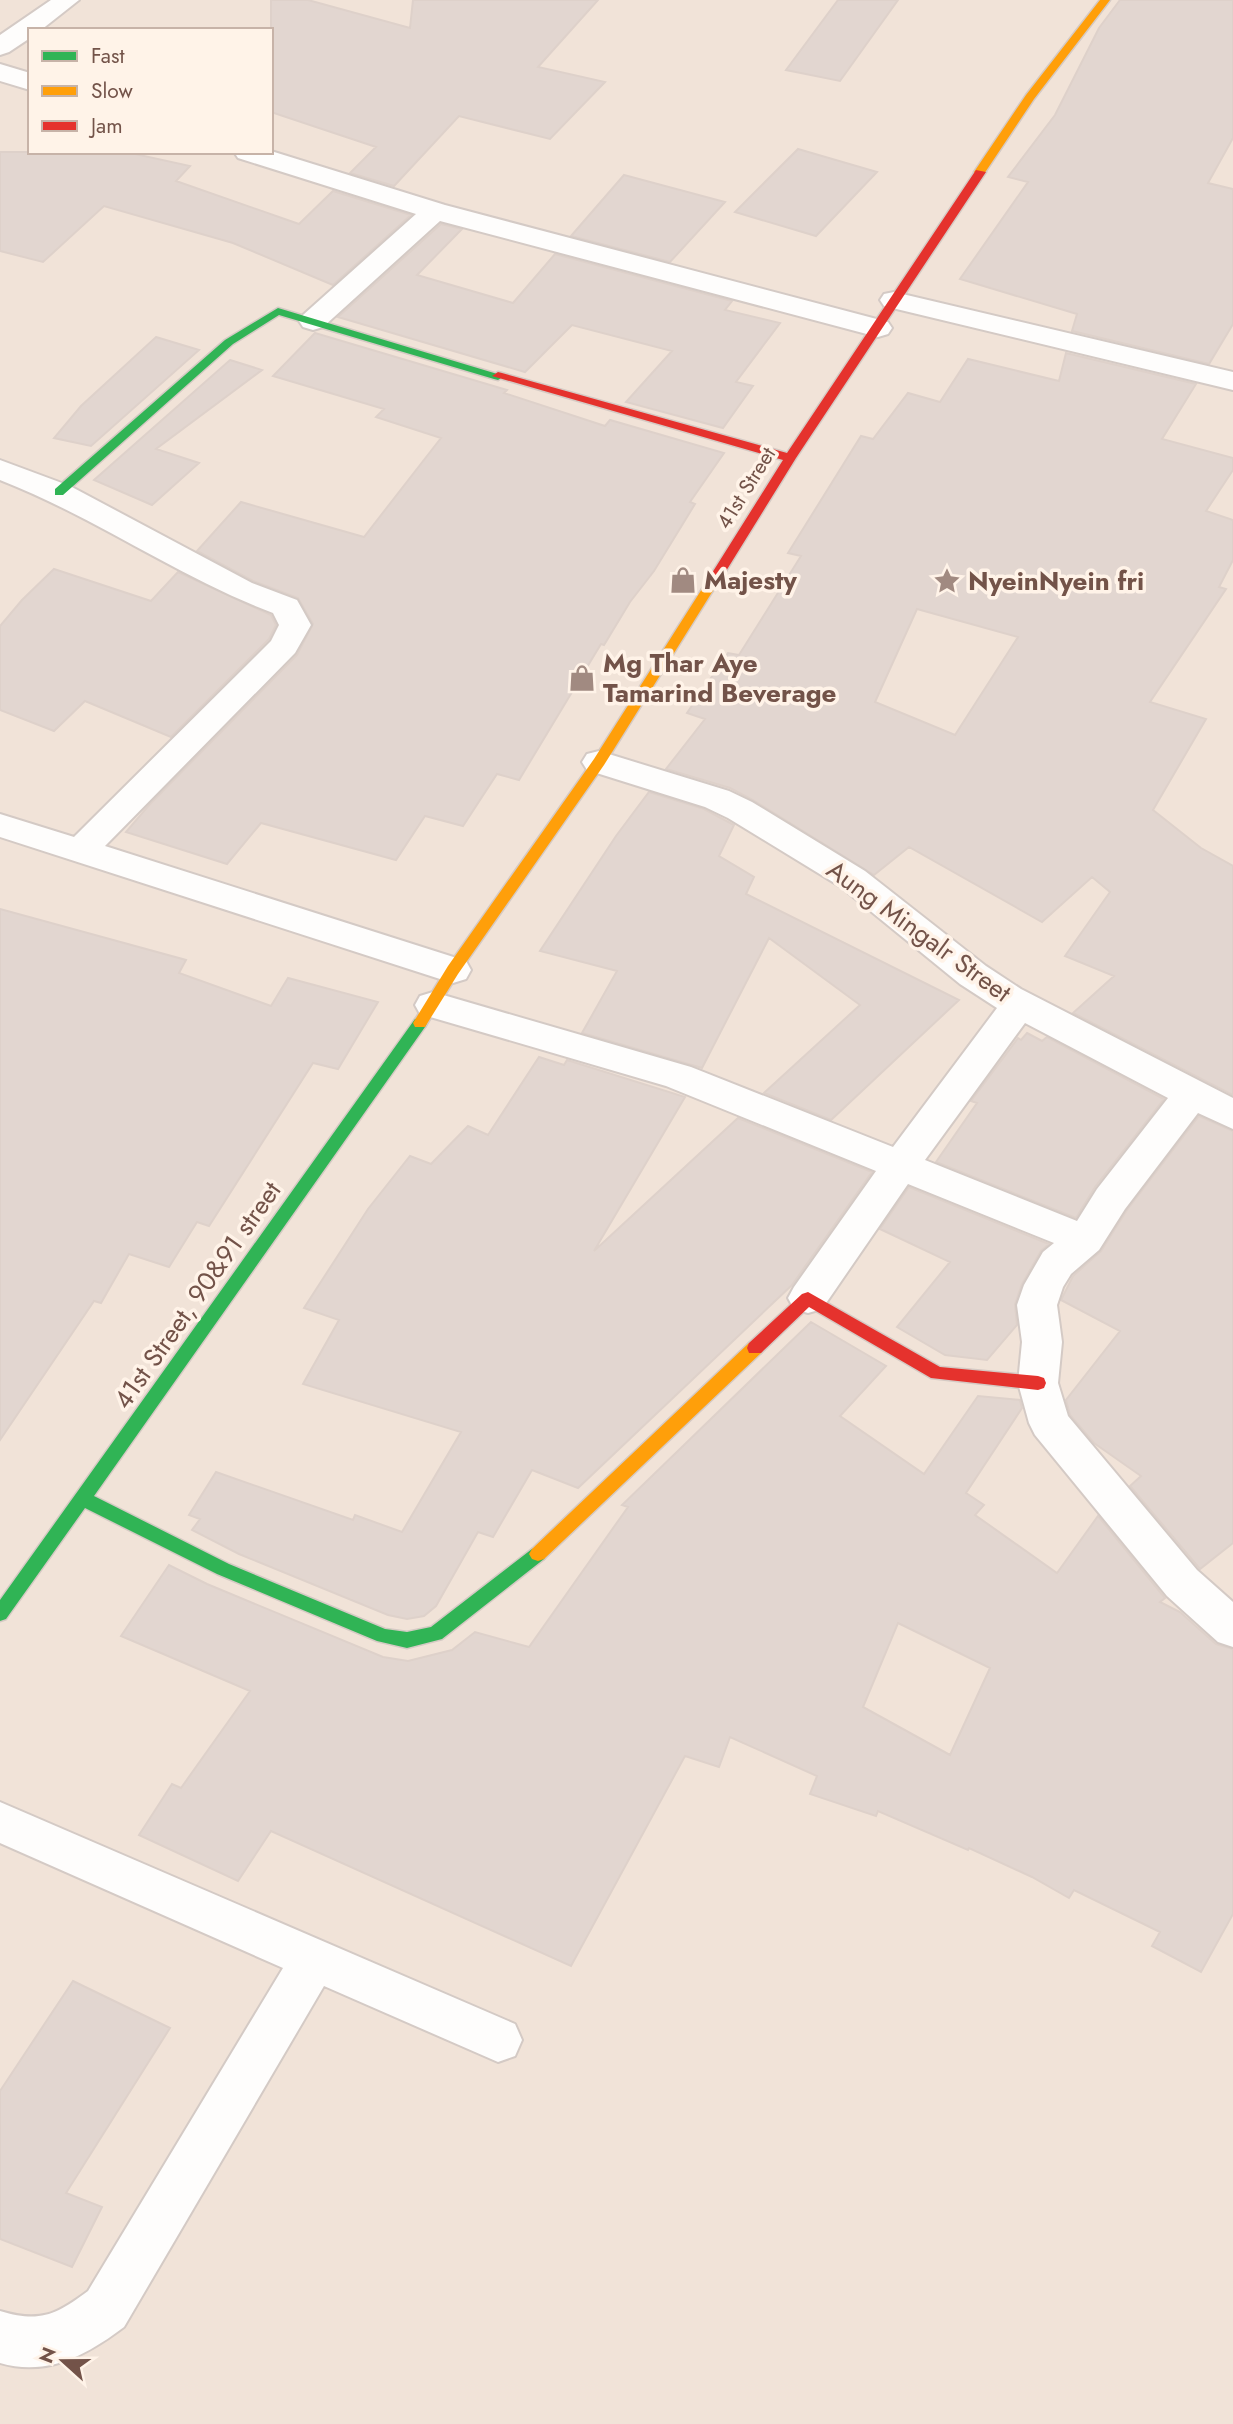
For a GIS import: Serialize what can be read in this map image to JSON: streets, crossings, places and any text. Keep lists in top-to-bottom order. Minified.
{"streets":{"main road":["41st Street","41st Street, 90&91 street"],"street":["Aung Mingalr Street"]},"crossings":[["41st Street","Aung Mingalr Street"],["41st Street","41st Street, 90&91 street"]],"places":{"shop":["Majesty","Mg Thar Aye Tamarind Beverage"],"place":["NyeinNyein fri"]},"legend":["Fast","Slow","Jam"],"north":"left"}
